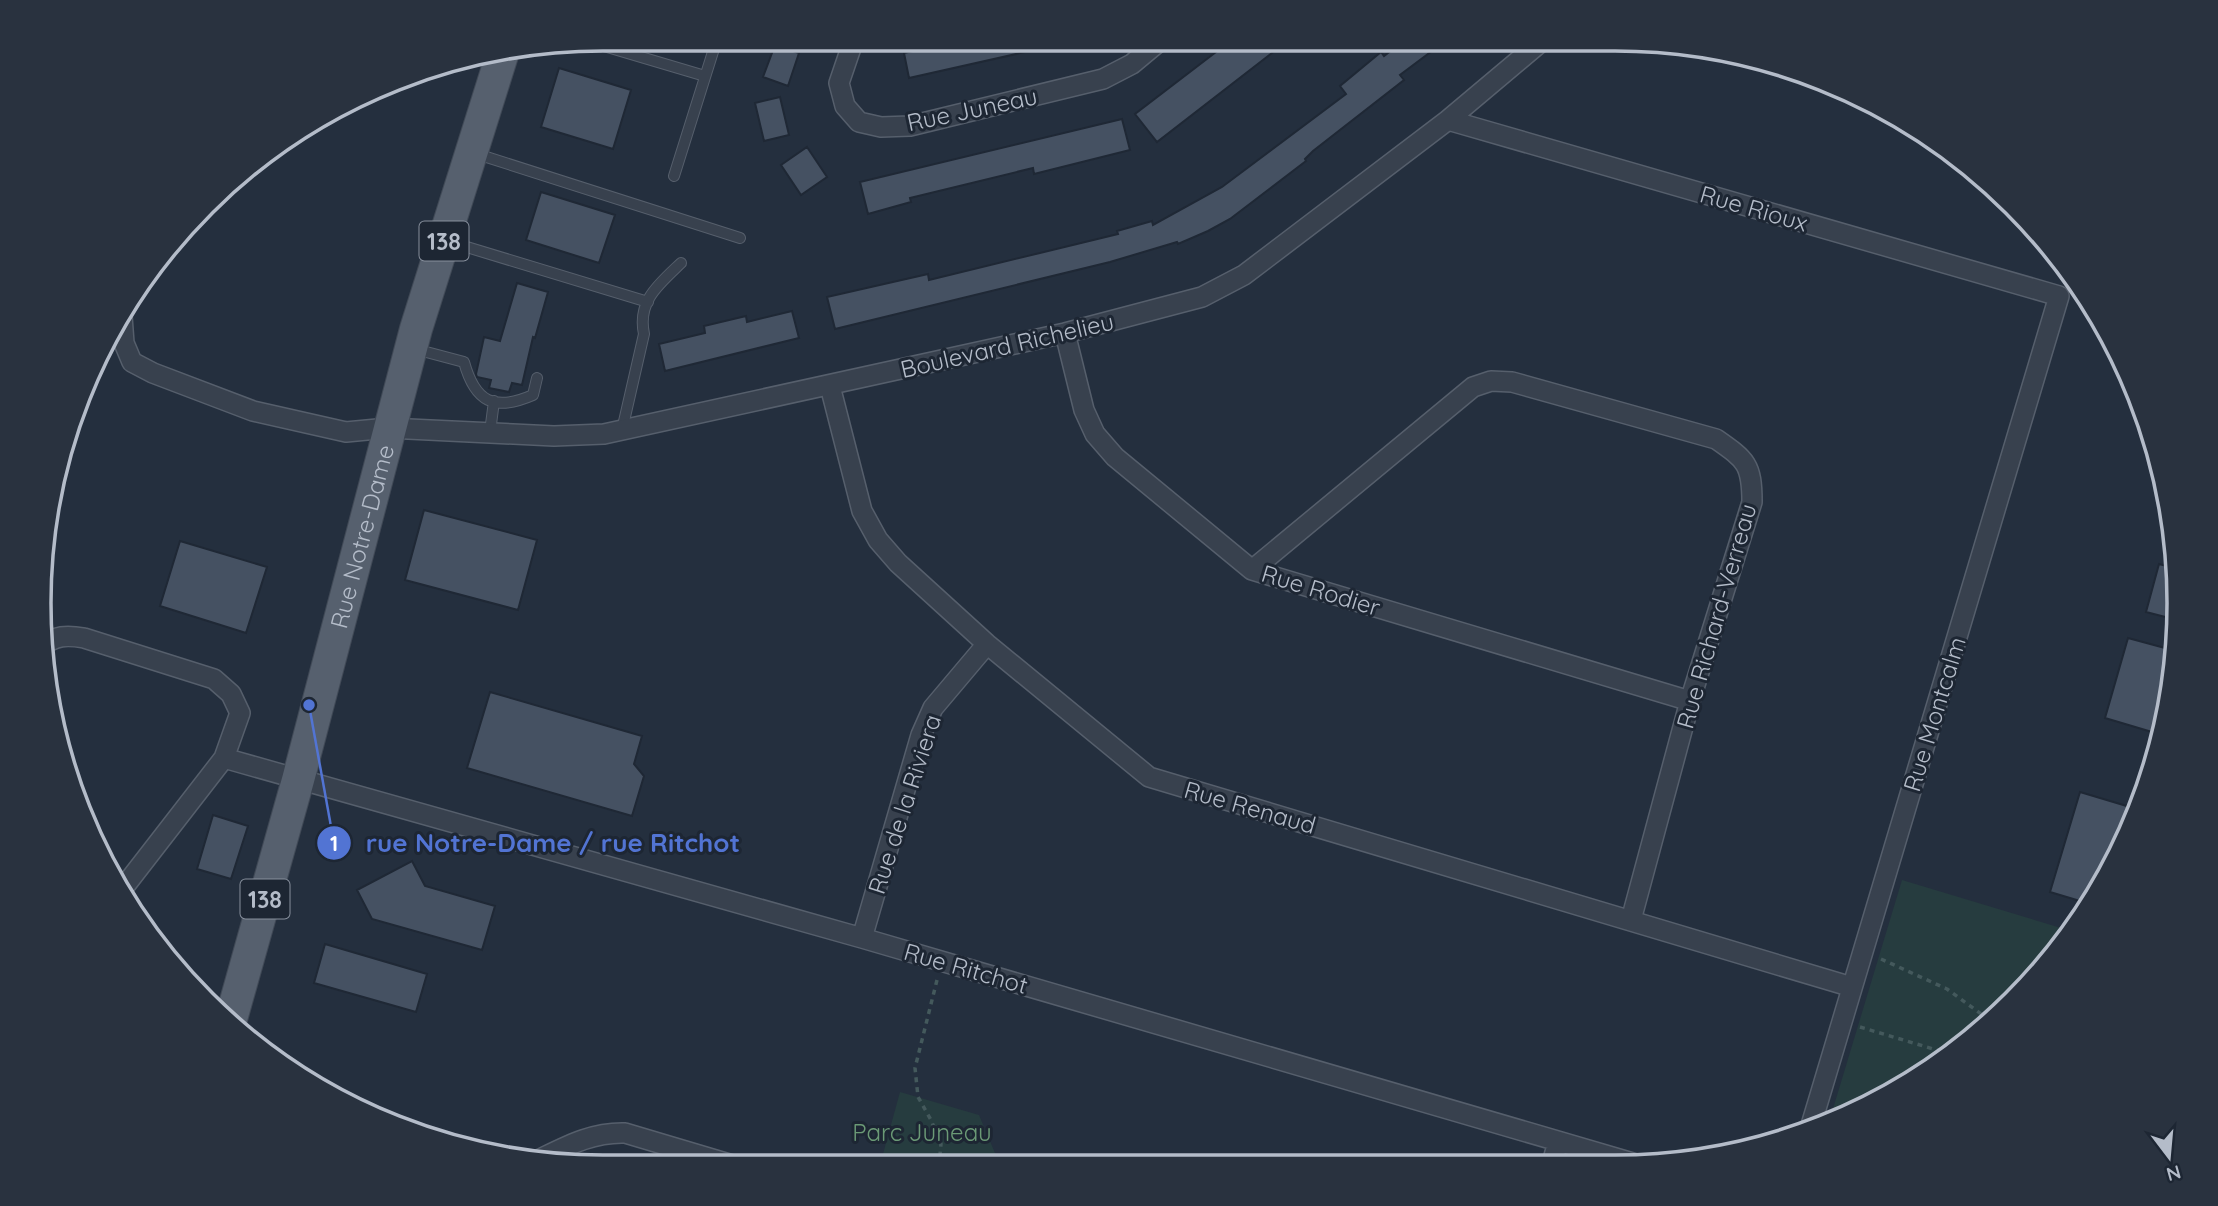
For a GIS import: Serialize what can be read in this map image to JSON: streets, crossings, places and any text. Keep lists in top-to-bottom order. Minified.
{"streets":{"main road":["138","Rue Notre-Dame"],"street":["Rue Juneau","Rue Rioux","Boulevard Richelieu","Rue Rodier","Rue Richard-Verreau","Rue Montcalm","Rue de la Riviera","Rue Renaud","Rue Ritchot"]},"crossings":[["Rue Rioux","Boulevard Richelieu"],["Rue Rioux","Rue Montcalm"],["Boulevard Richelieu","Rue Notre-Dame"],["Boulevard Richelieu","Rue Rodier"],["Boulevard Richelieu","Rue Renaud"],["Rue Notre-Dame","Rue Ritchot"],["Rue Rodier","Rue Richard-Verreau"],["Rue Richard-Verreau","Rue Renaud"],["Rue Montcalm","Rue Renaud"],["Rue de la Riviera","Rue Renaud"],["Rue de la Riviera","Rue Ritchot"]],"parks":["Parc Juneau"],"places":["rue Notre-Dame / rue Ritchot"],"north":"bottom"}
